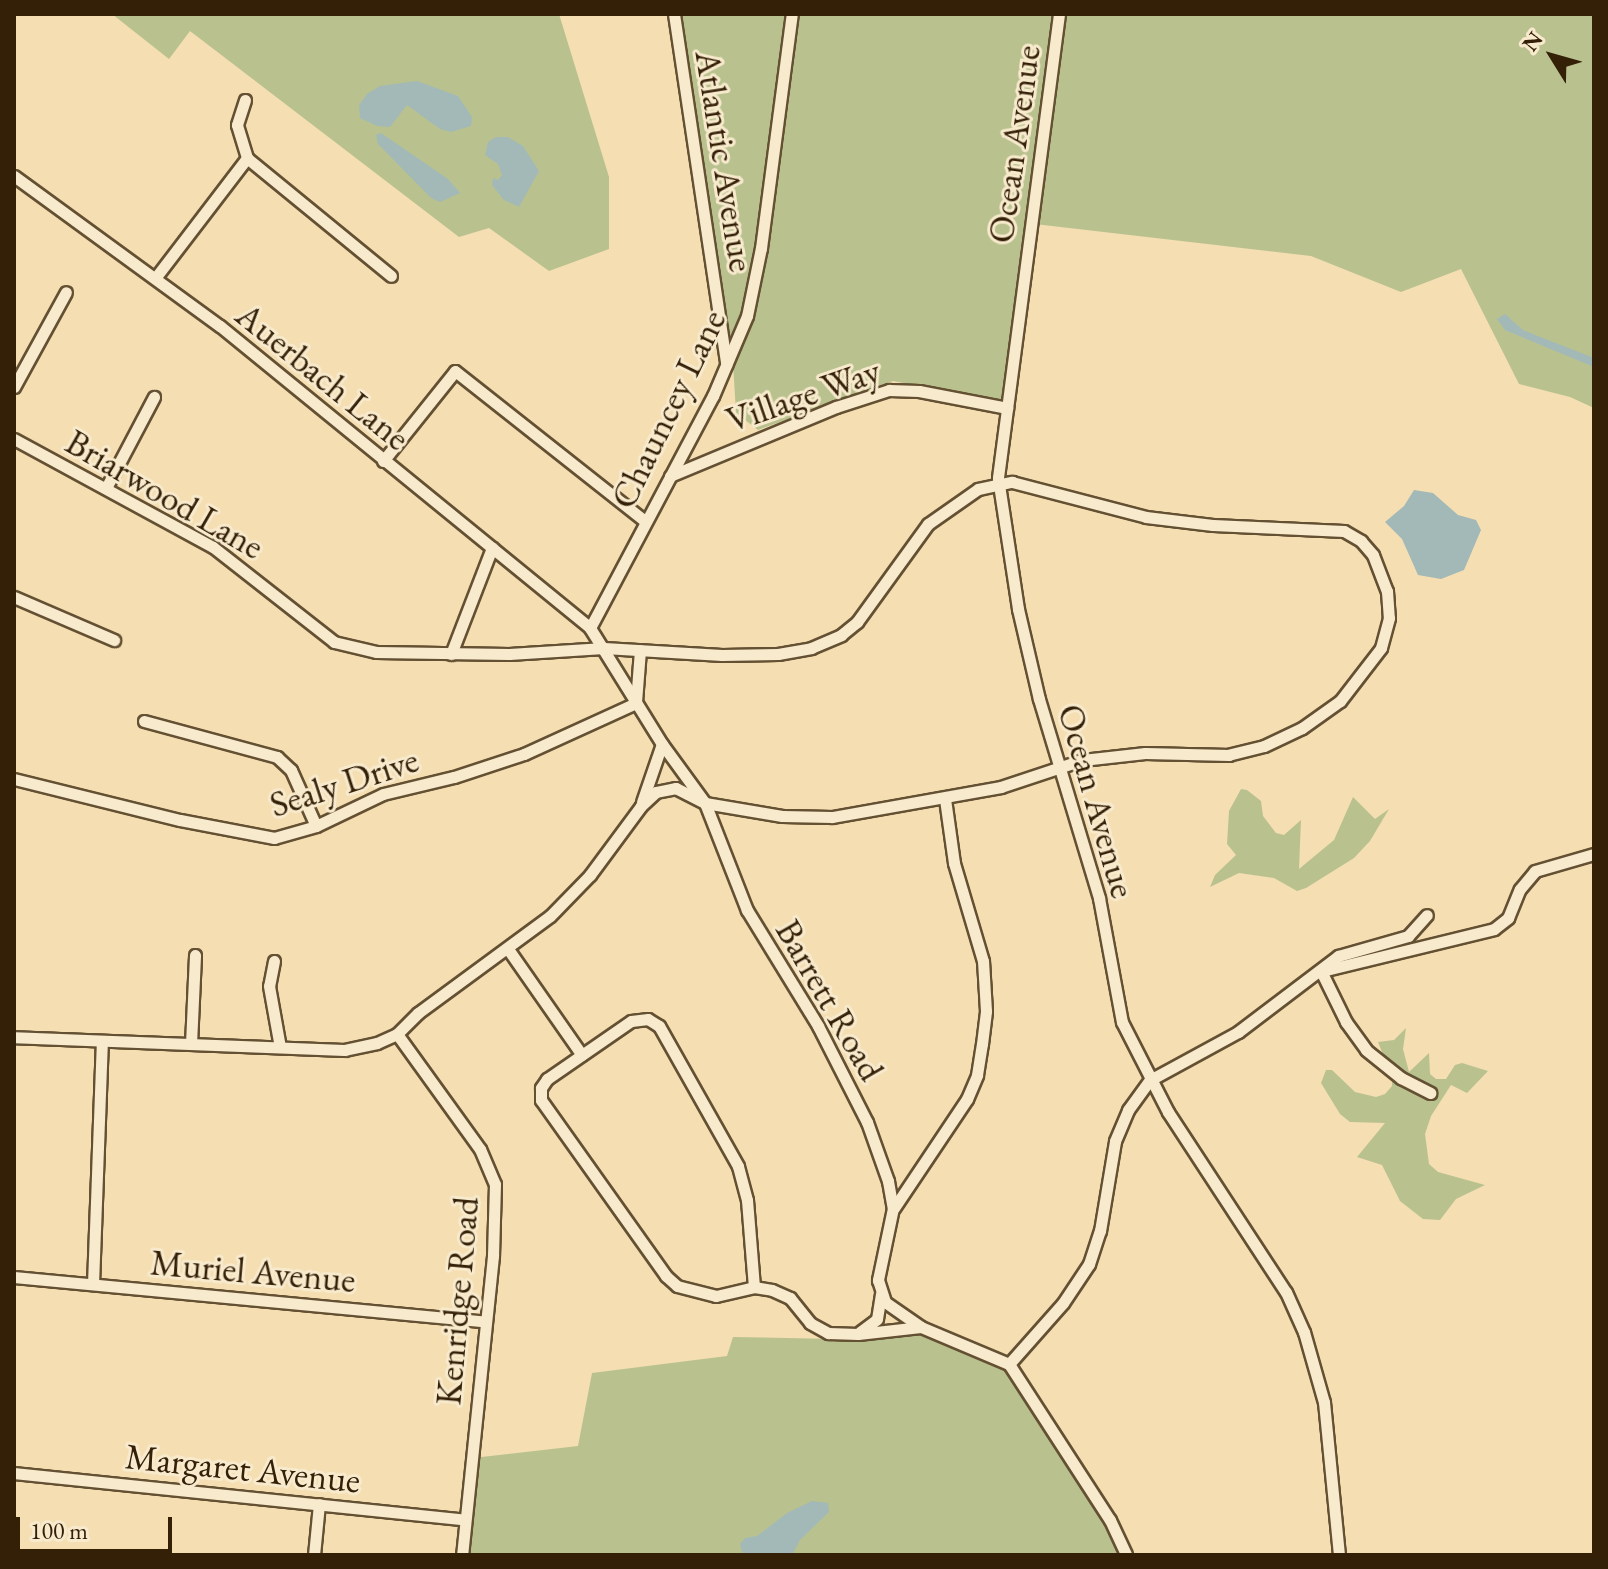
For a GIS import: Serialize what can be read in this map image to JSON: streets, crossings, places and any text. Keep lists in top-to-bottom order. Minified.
{"streets":{"street":["Ocean Avenue","Atlantic Avenue","Auerbach Lane","Village Way","Chauncey Lane","Briarwood Lane","Sealy Drive","Barrett Road","Muriel Avenue","Kenridge Road","Margaret Avenue"]},"crossings":[["Ocean Avenue","Village Way"],["Ocean Avenue","Briarwood Lane"],["Atlantic Avenue","Chauncey Lane"],["Auerbach Lane","Chauncey Lane"],["Village Way","Chauncey Lane"],["Briarwood Lane","Barrett Road"],["Sealy Drive","Barrett Road"],["Muriel Avenue","Kenridge Road"],["Kenridge Road","Margaret Avenue"]],"scale_bar":"100 m","north":"top left"}
